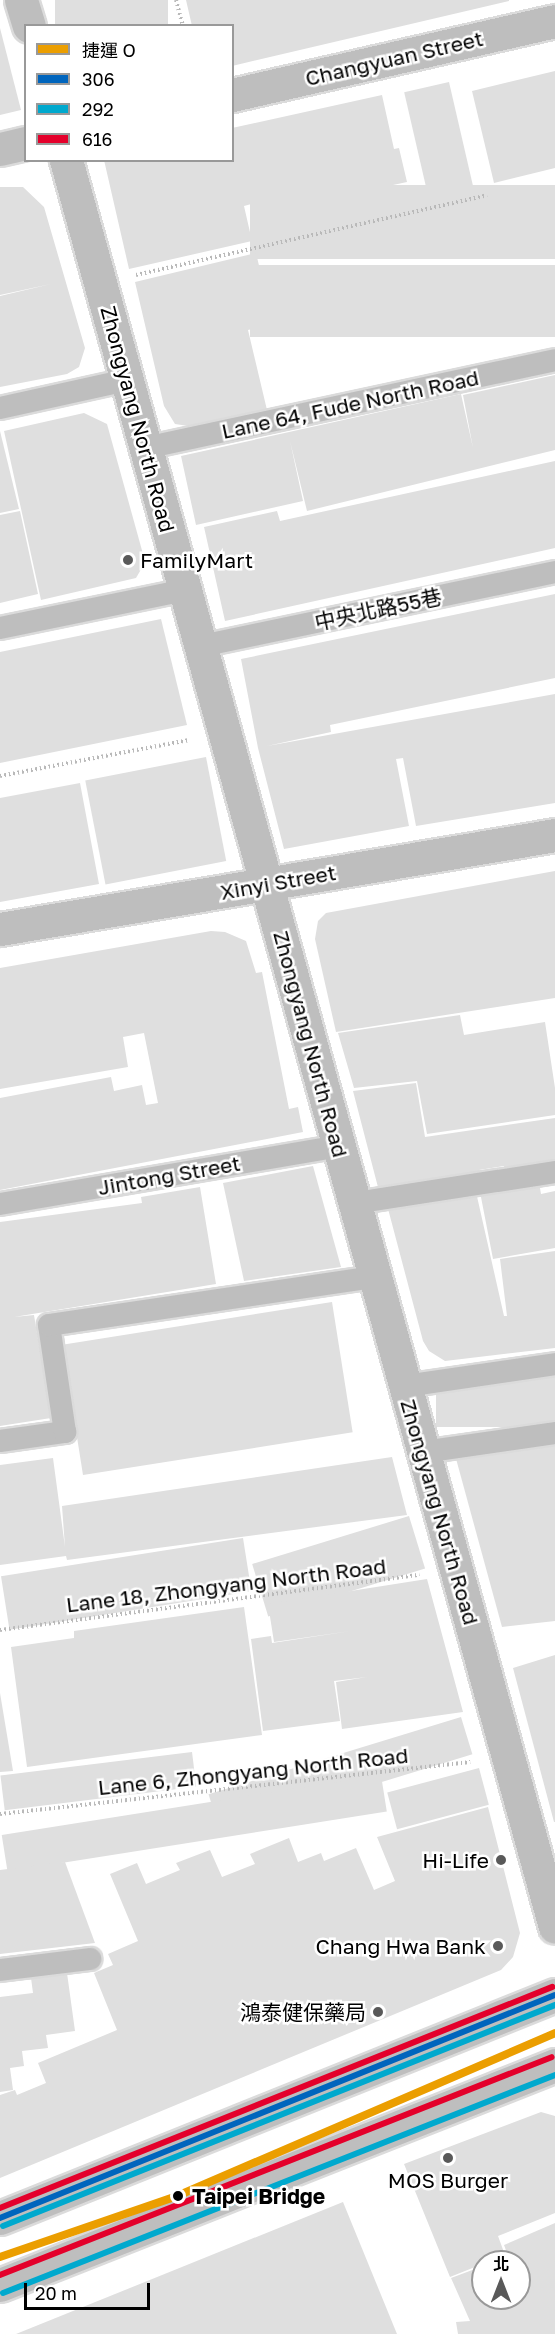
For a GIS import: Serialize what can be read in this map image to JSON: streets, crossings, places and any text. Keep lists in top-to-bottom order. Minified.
{"streets":{"street":["Changyuan Street","Zhongyang North Road","Xinyi Street"],"lane":["Lane 64, Fude North Road","中央北路55巷","Jintong Street"],"path":["Lane 18, Zhongyang North Road","Lane 6, Zhongyang North Road"]},"crossings":[["Lane 64, Fude North Road","Zhongyang North Road"],["Zhongyang North Road","中央北路55巷"],["Zhongyang North Road","Xinyi Street"],["Zhongyang North Road","Jintong Street"],["Zhongyang North Road","Lane 18, Zhongyang North Road"],["Zhongyang North Road","Lane 6, Zhongyang North Road"]],"places":["FamilyMart","Hi-Life","Chang Hwa Bank","鴻泰健保藥局","MOS Burger","Taipei Bridge"],"lines":["transit line 616","transit line 306","transit line 292","metro line O"],"legend":["捷運 O","306","292","616"],"scale_bar":"20 m","north":"top"}
